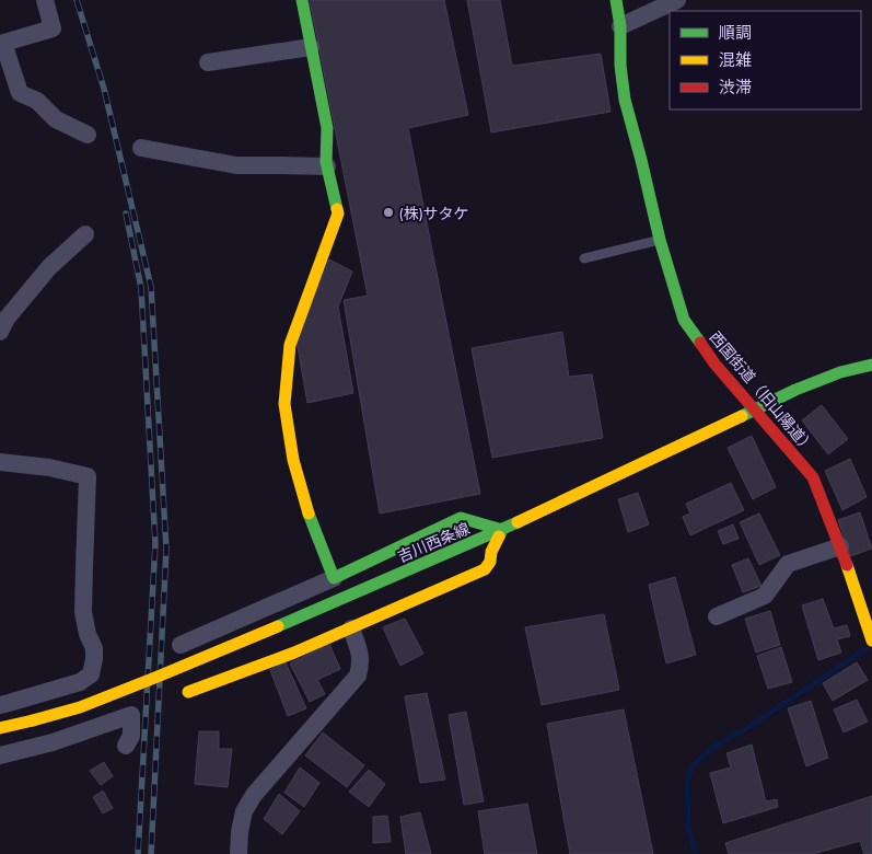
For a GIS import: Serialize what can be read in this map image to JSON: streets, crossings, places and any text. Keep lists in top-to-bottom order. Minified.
{"streets":{"street":["西国街道（旧山陽道）","吉川西条線"]},"crossings":[["西国街道（旧山陽道）","吉川西条線"]],"places":["(株)サタケ"],"legend":["順調","混雑","渋滞"]}
